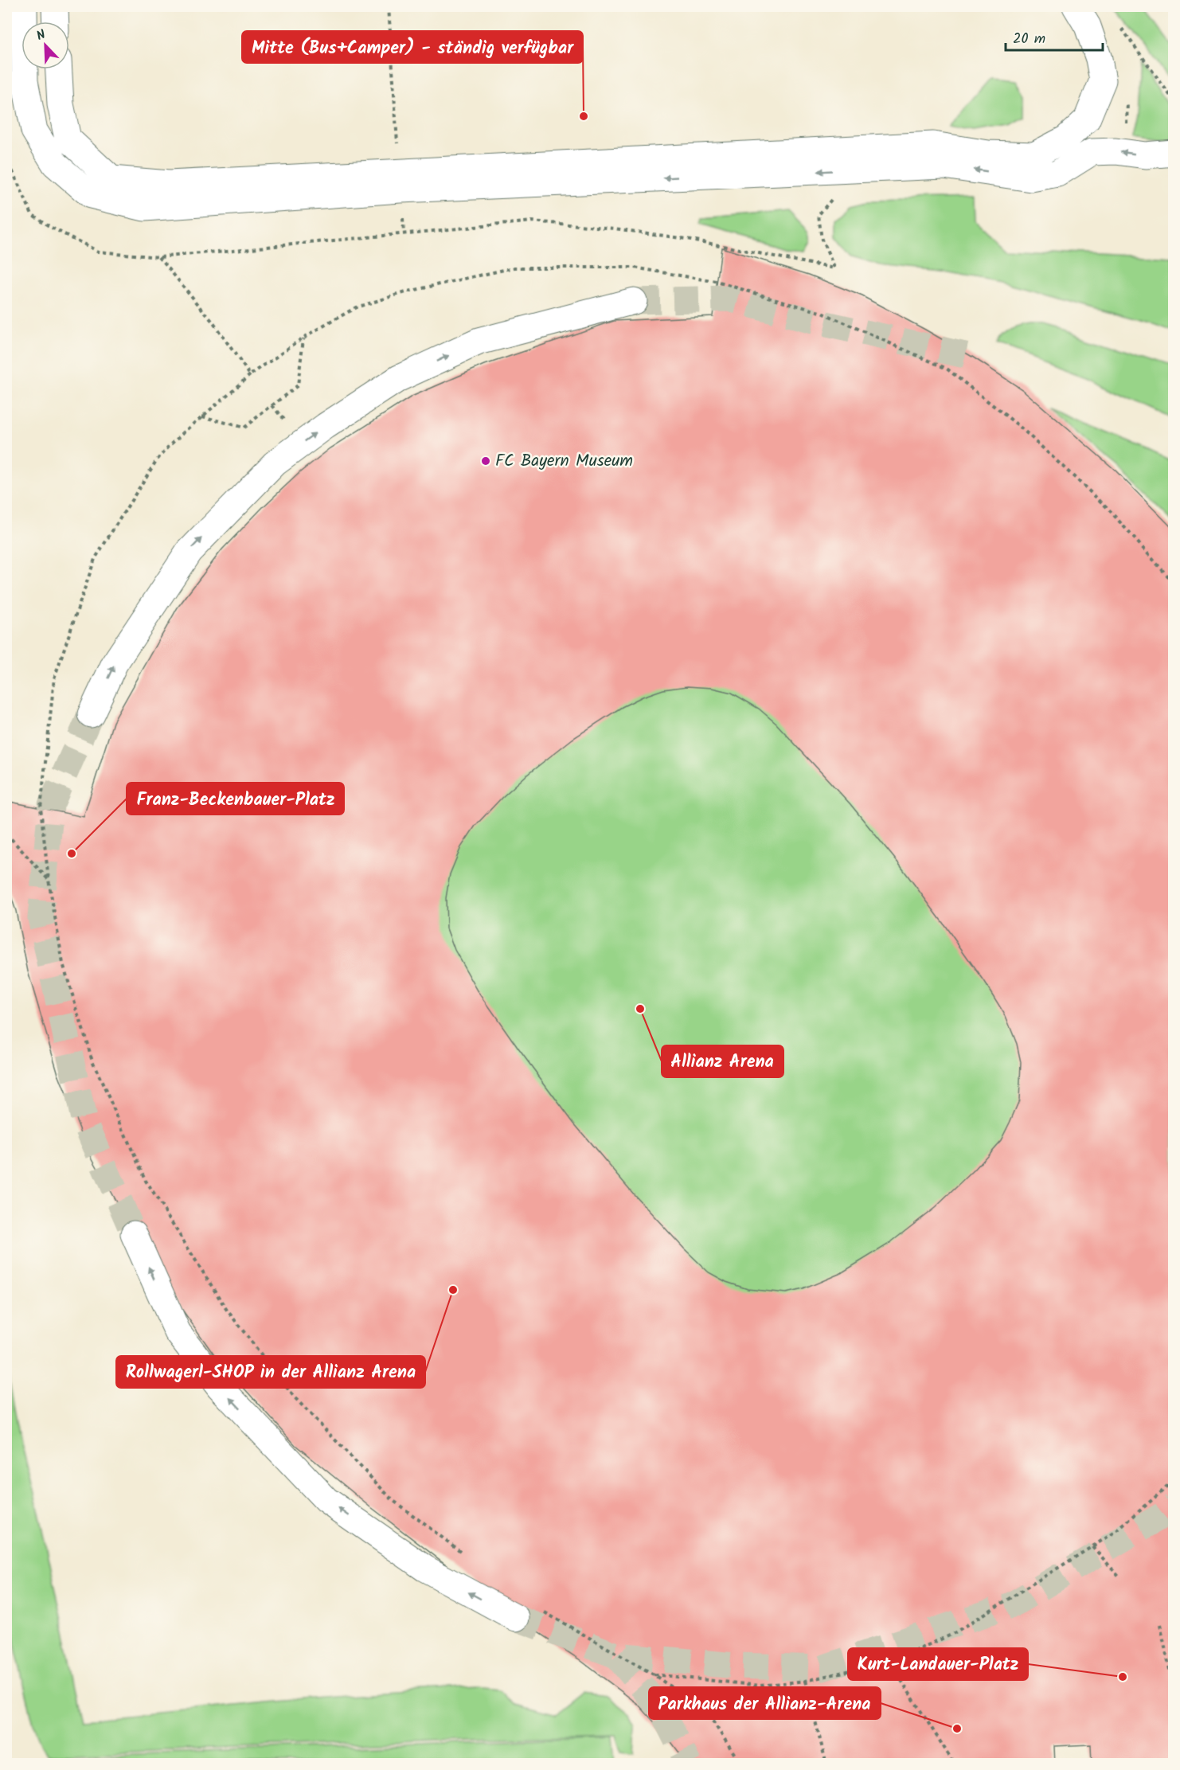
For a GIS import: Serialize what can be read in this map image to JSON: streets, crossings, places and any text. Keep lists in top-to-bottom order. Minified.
{"places":["Mitte (Bus+Camper) - ständig verfügbar","FC Bayern Museum","Franz-Beckenbauer-Platz","Allianz Arena","Rollwagerl-SHOP in der Allianz Arena","Kurt-Landauer-Platz","Parkhaus der Allianz-Arena"],"scale_bar":"20 m","north":"top left"}
